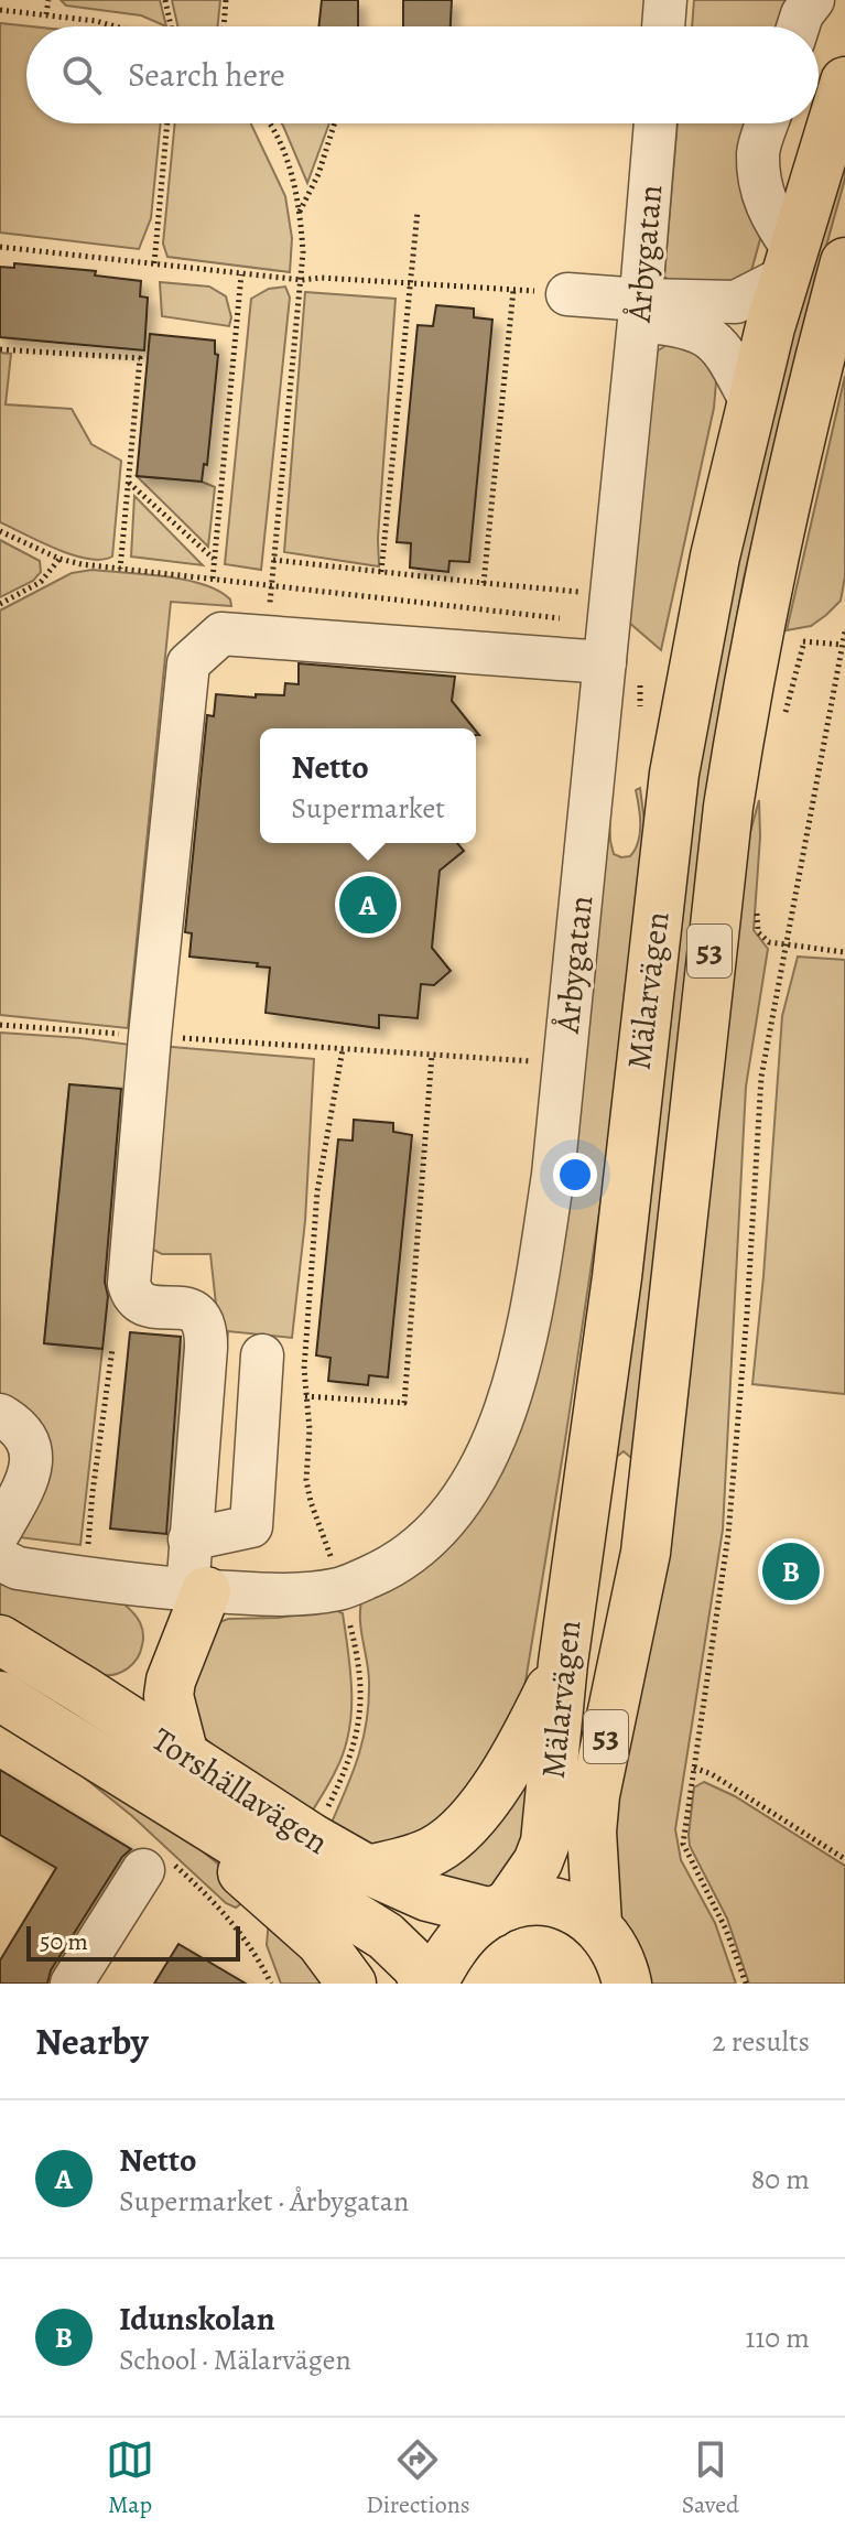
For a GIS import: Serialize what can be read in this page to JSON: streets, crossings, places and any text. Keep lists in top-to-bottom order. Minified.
{"streets":{"main road":["53","Mälarvägen","Torshällavägen"],"street":["Årbygatan"]},"crossings":[["53","Mälarvägen"],["53","Torshällavägen"],["Mälarvägen","Torshällavägen"]],"scale_bar":"50 m","page":{"search":"Search here","popup":["Netto","Supermarket"],"pins":["A","B"],"scale":"50 m","heading":["Nearby","2 results"],"list":[{"mark":"A","name":"Netto","note":"Supermarket · Årbygatan","value":"80 m"},{"mark":"B","name":"Idunskolan","note":"School · Mälarvägen","value":"110 m"}],"nav":["Map","Directions","Saved"]}}
